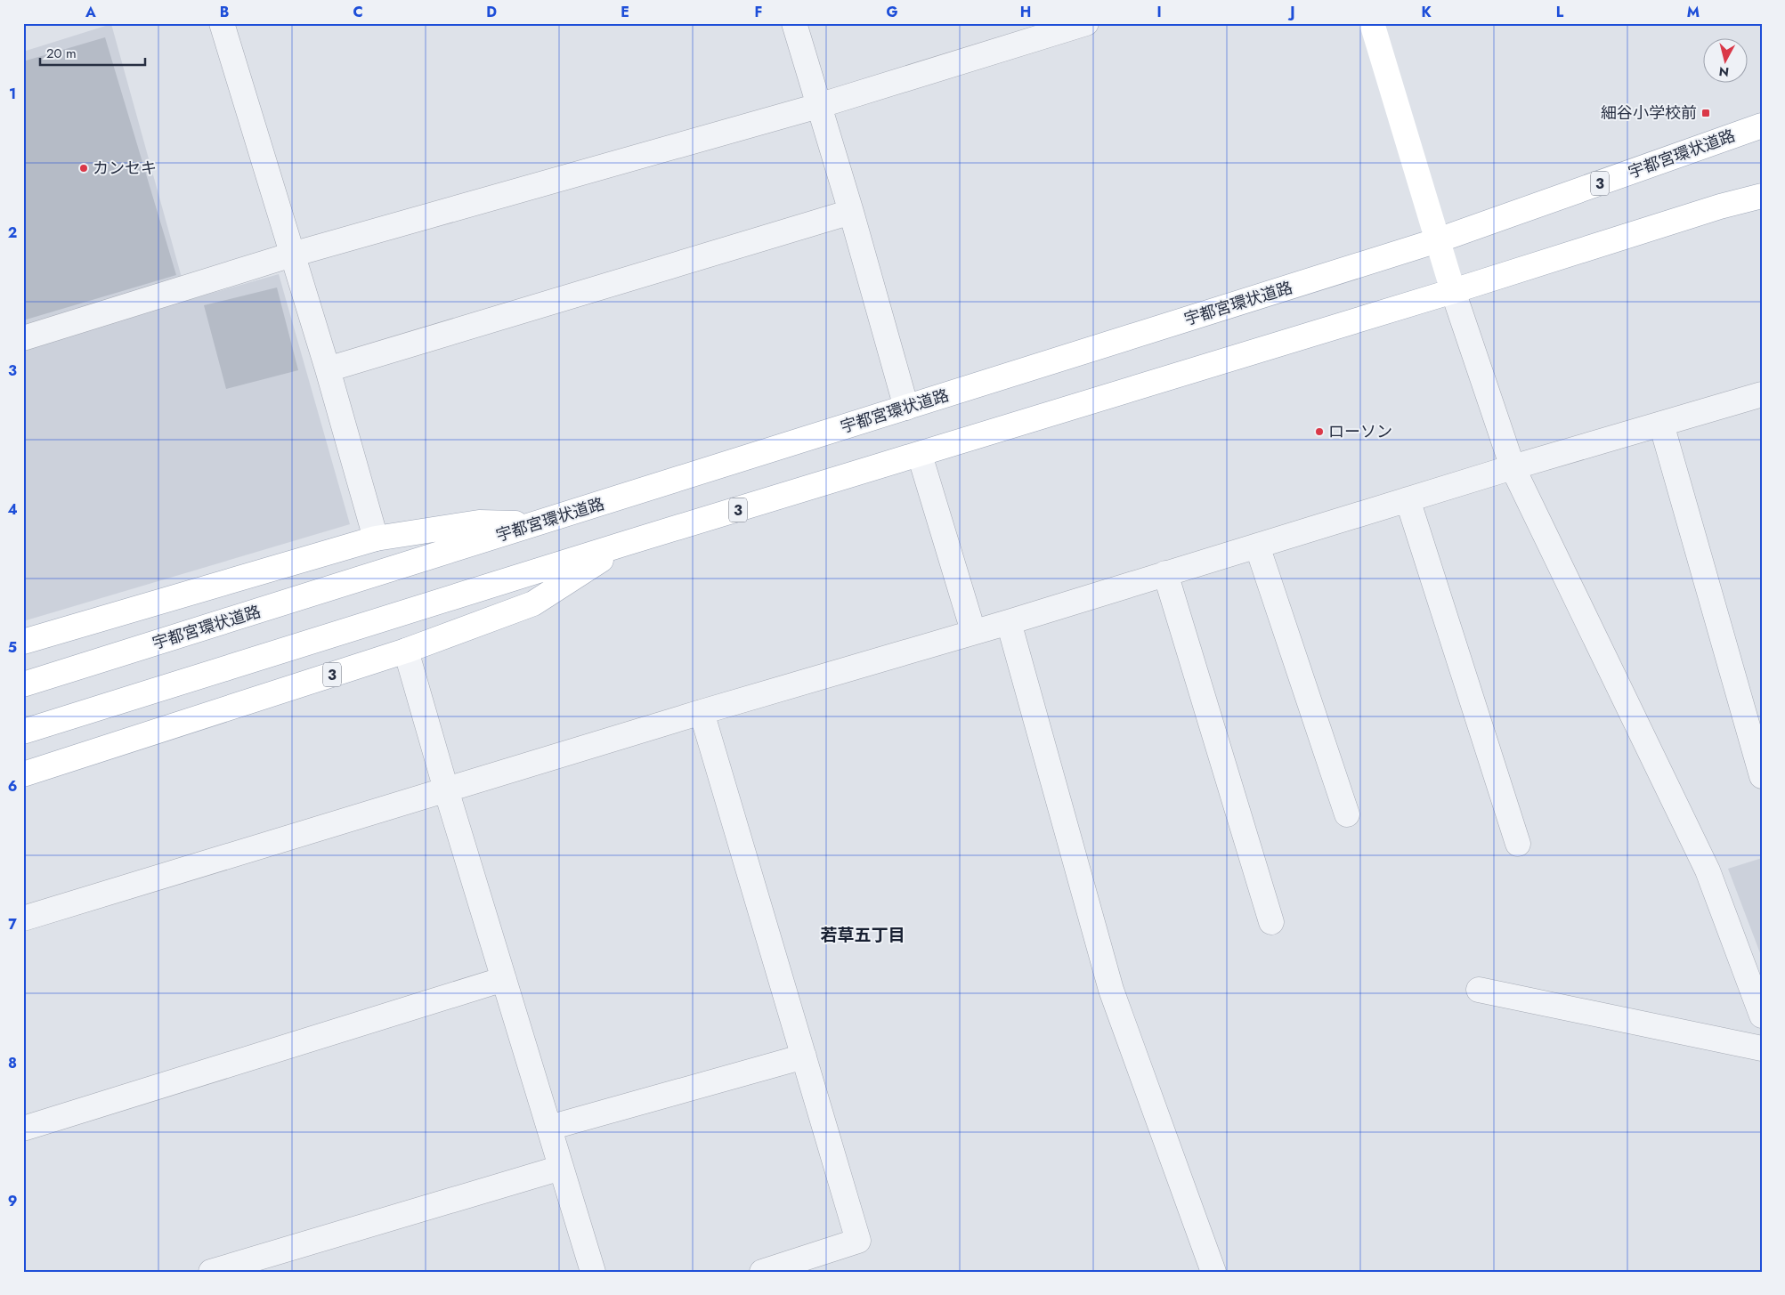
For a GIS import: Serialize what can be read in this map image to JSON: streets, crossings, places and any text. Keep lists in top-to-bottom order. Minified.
{"streets":{"main road":["宇都宮環状道路","3"]},"crossings":[["宇都宮環状道路","3"]],"districts":["若草五丁目"],"places":{"transit":["細谷小学校前"],"other":["カンセキ","ローソン"]},"scale_bar":"20 m","north":"bottom","grid":{"columns":["A","B","C","D","E","F","G","H","I","J","K","L","M"],"rows":["1","2","3","4","5","6","7","8","9"]}}
